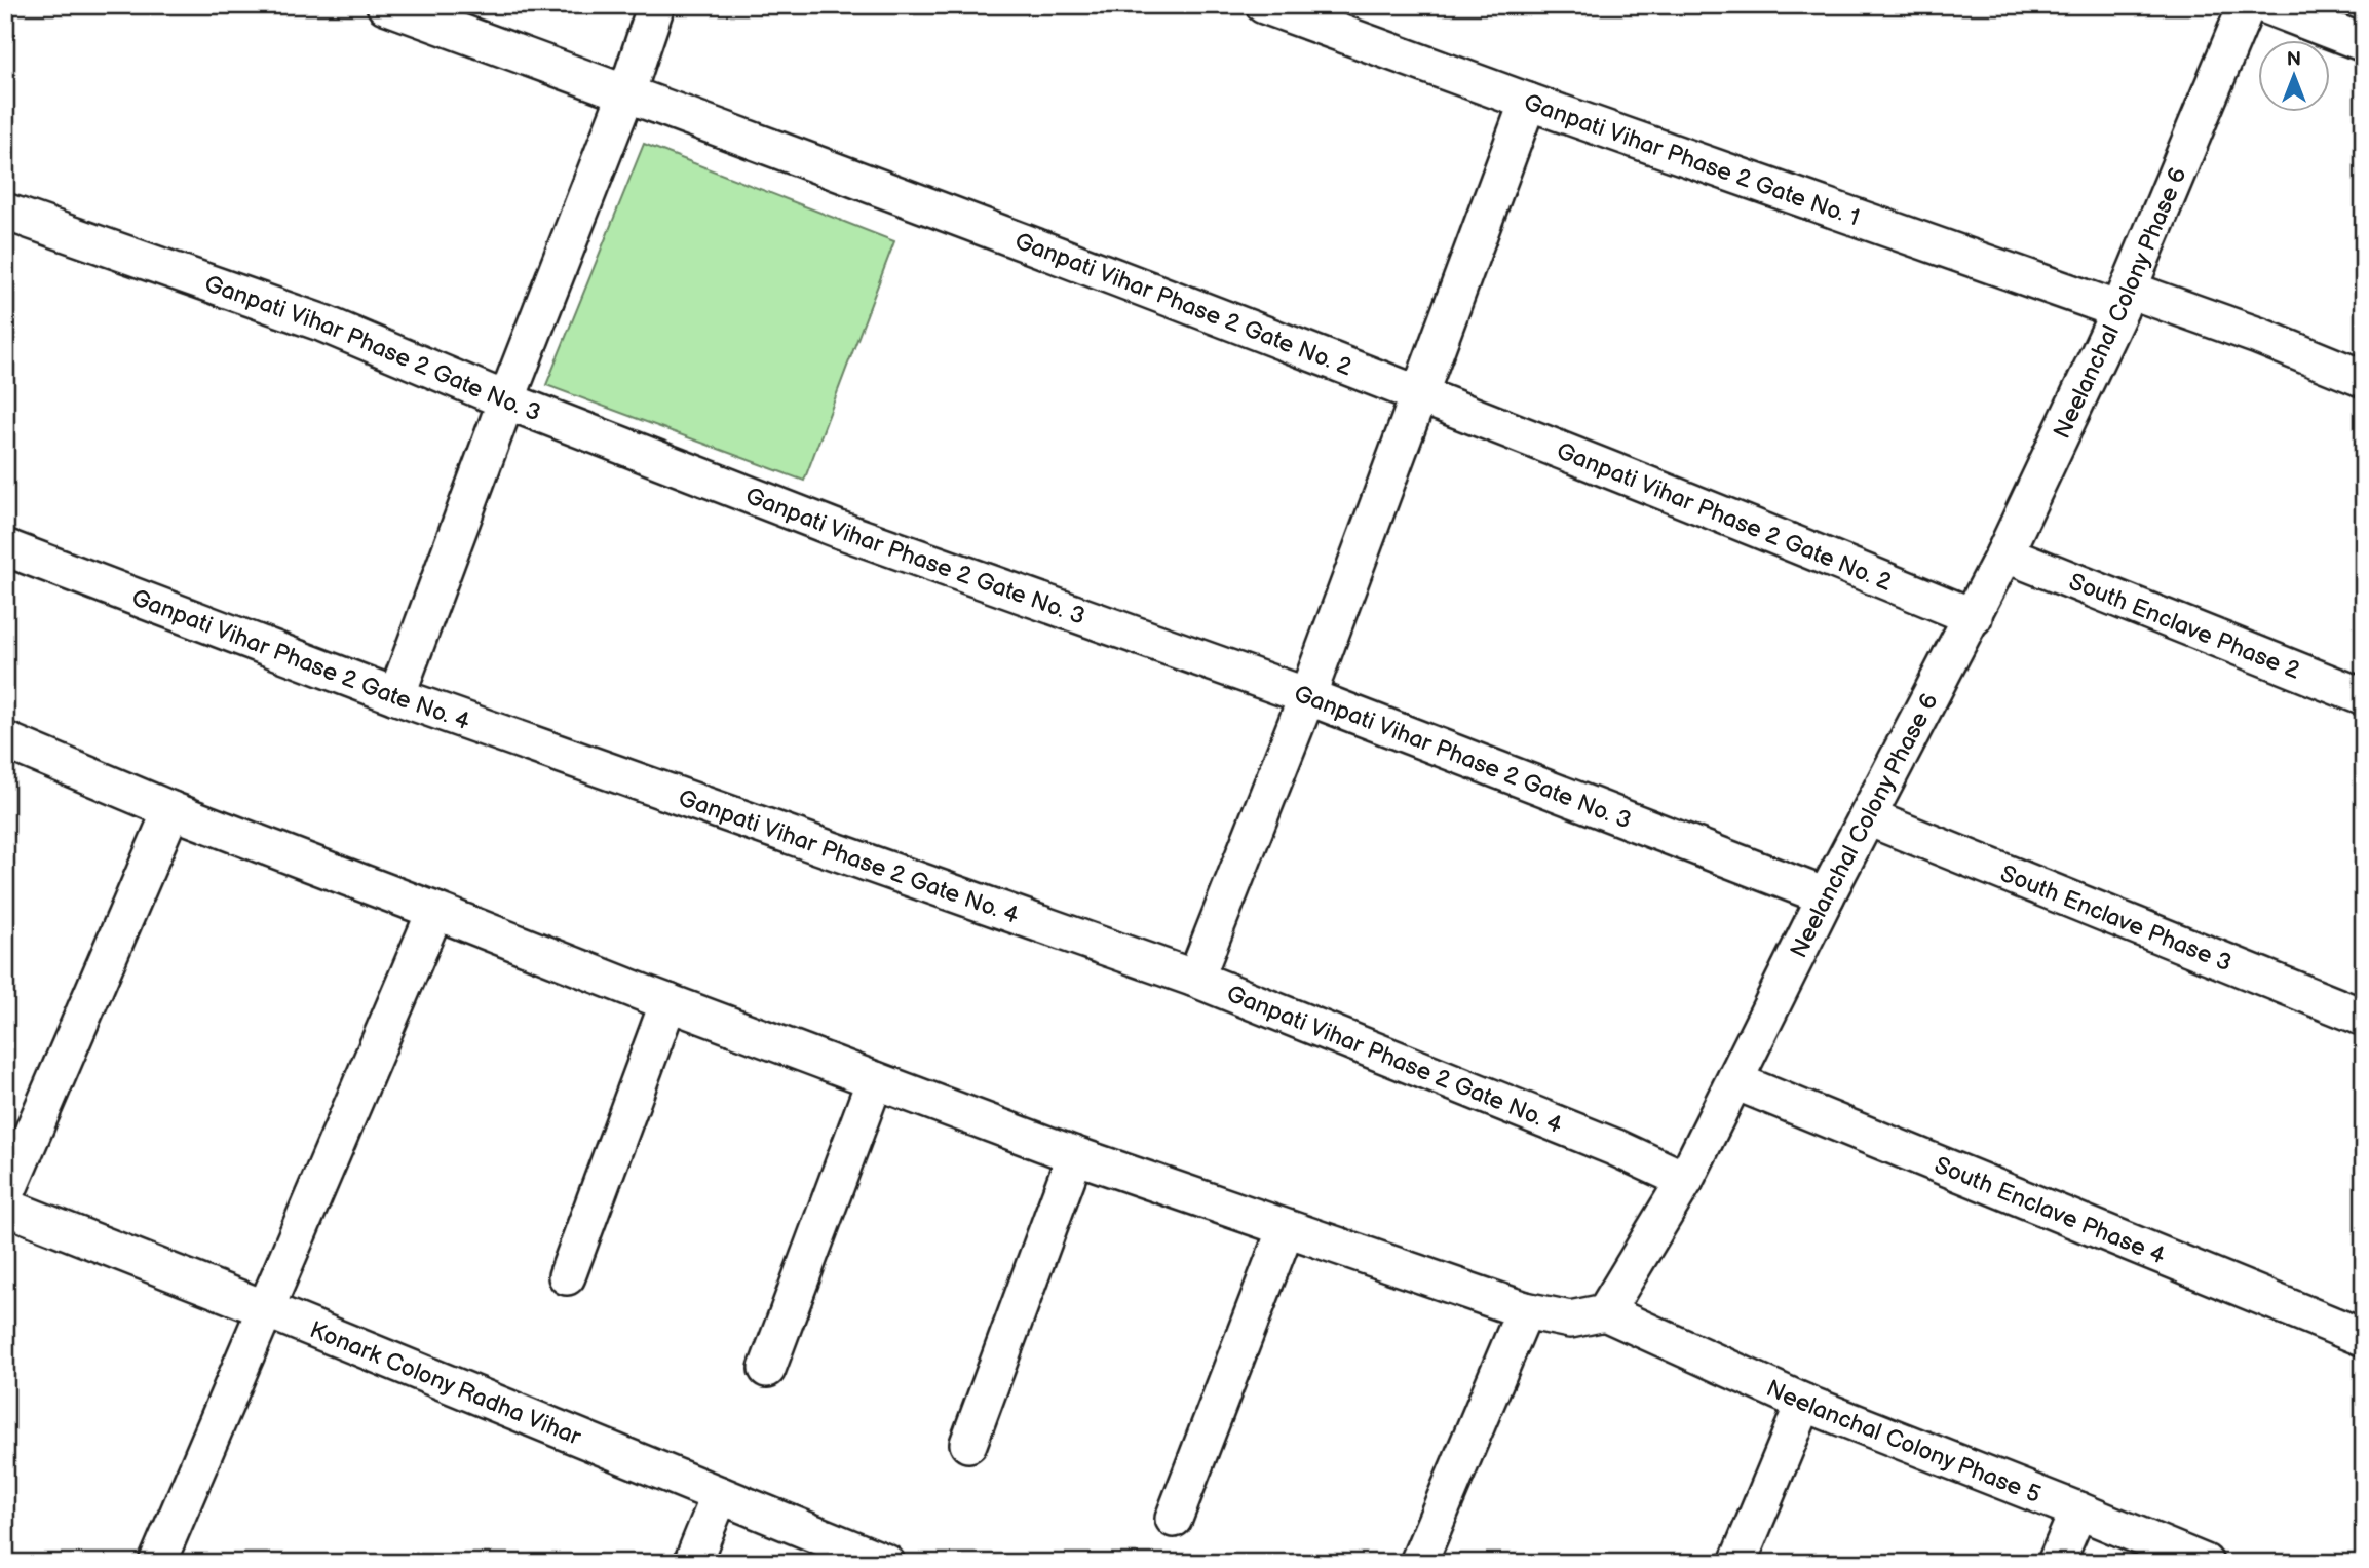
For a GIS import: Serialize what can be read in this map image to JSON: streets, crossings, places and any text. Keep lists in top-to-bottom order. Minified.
{"streets":{"street":["Ganpati Vihar Phase 2 Gate No. 1","Neelanchal Colony Phase 6","Ganpati Vihar Phase 2 Gate No. 2","Ganpati Vihar Phase 2 Gate No. 3","South Enclave Phase 2","Ganpati Vihar Phase 2 Gate No. 4","South Enclave Phase 3","South Enclave Phase 4","Konark Colony Radha Vihar","Neelanchal Colony Phase 5"]},"crossings":[["Ganpati Vihar Phase 2 Gate No. 1","Neelanchal Colony Phase 6"],["Neelanchal Colony Phase 6","Ganpati Vihar Phase 2 Gate No. 2"],["Neelanchal Colony Phase 6","Ganpati Vihar Phase 2 Gate No. 3"],["Neelanchal Colony Phase 6","South Enclave Phase 2"],["Neelanchal Colony Phase 6","Ganpati Vihar Phase 2 Gate No. 4"],["Neelanchal Colony Phase 6","South Enclave Phase 3"],["Neelanchal Colony Phase 6","South Enclave Phase 4"],["Neelanchal Colony Phase 6","Neelanchal Colony Phase 5"]],"north":"top"}
